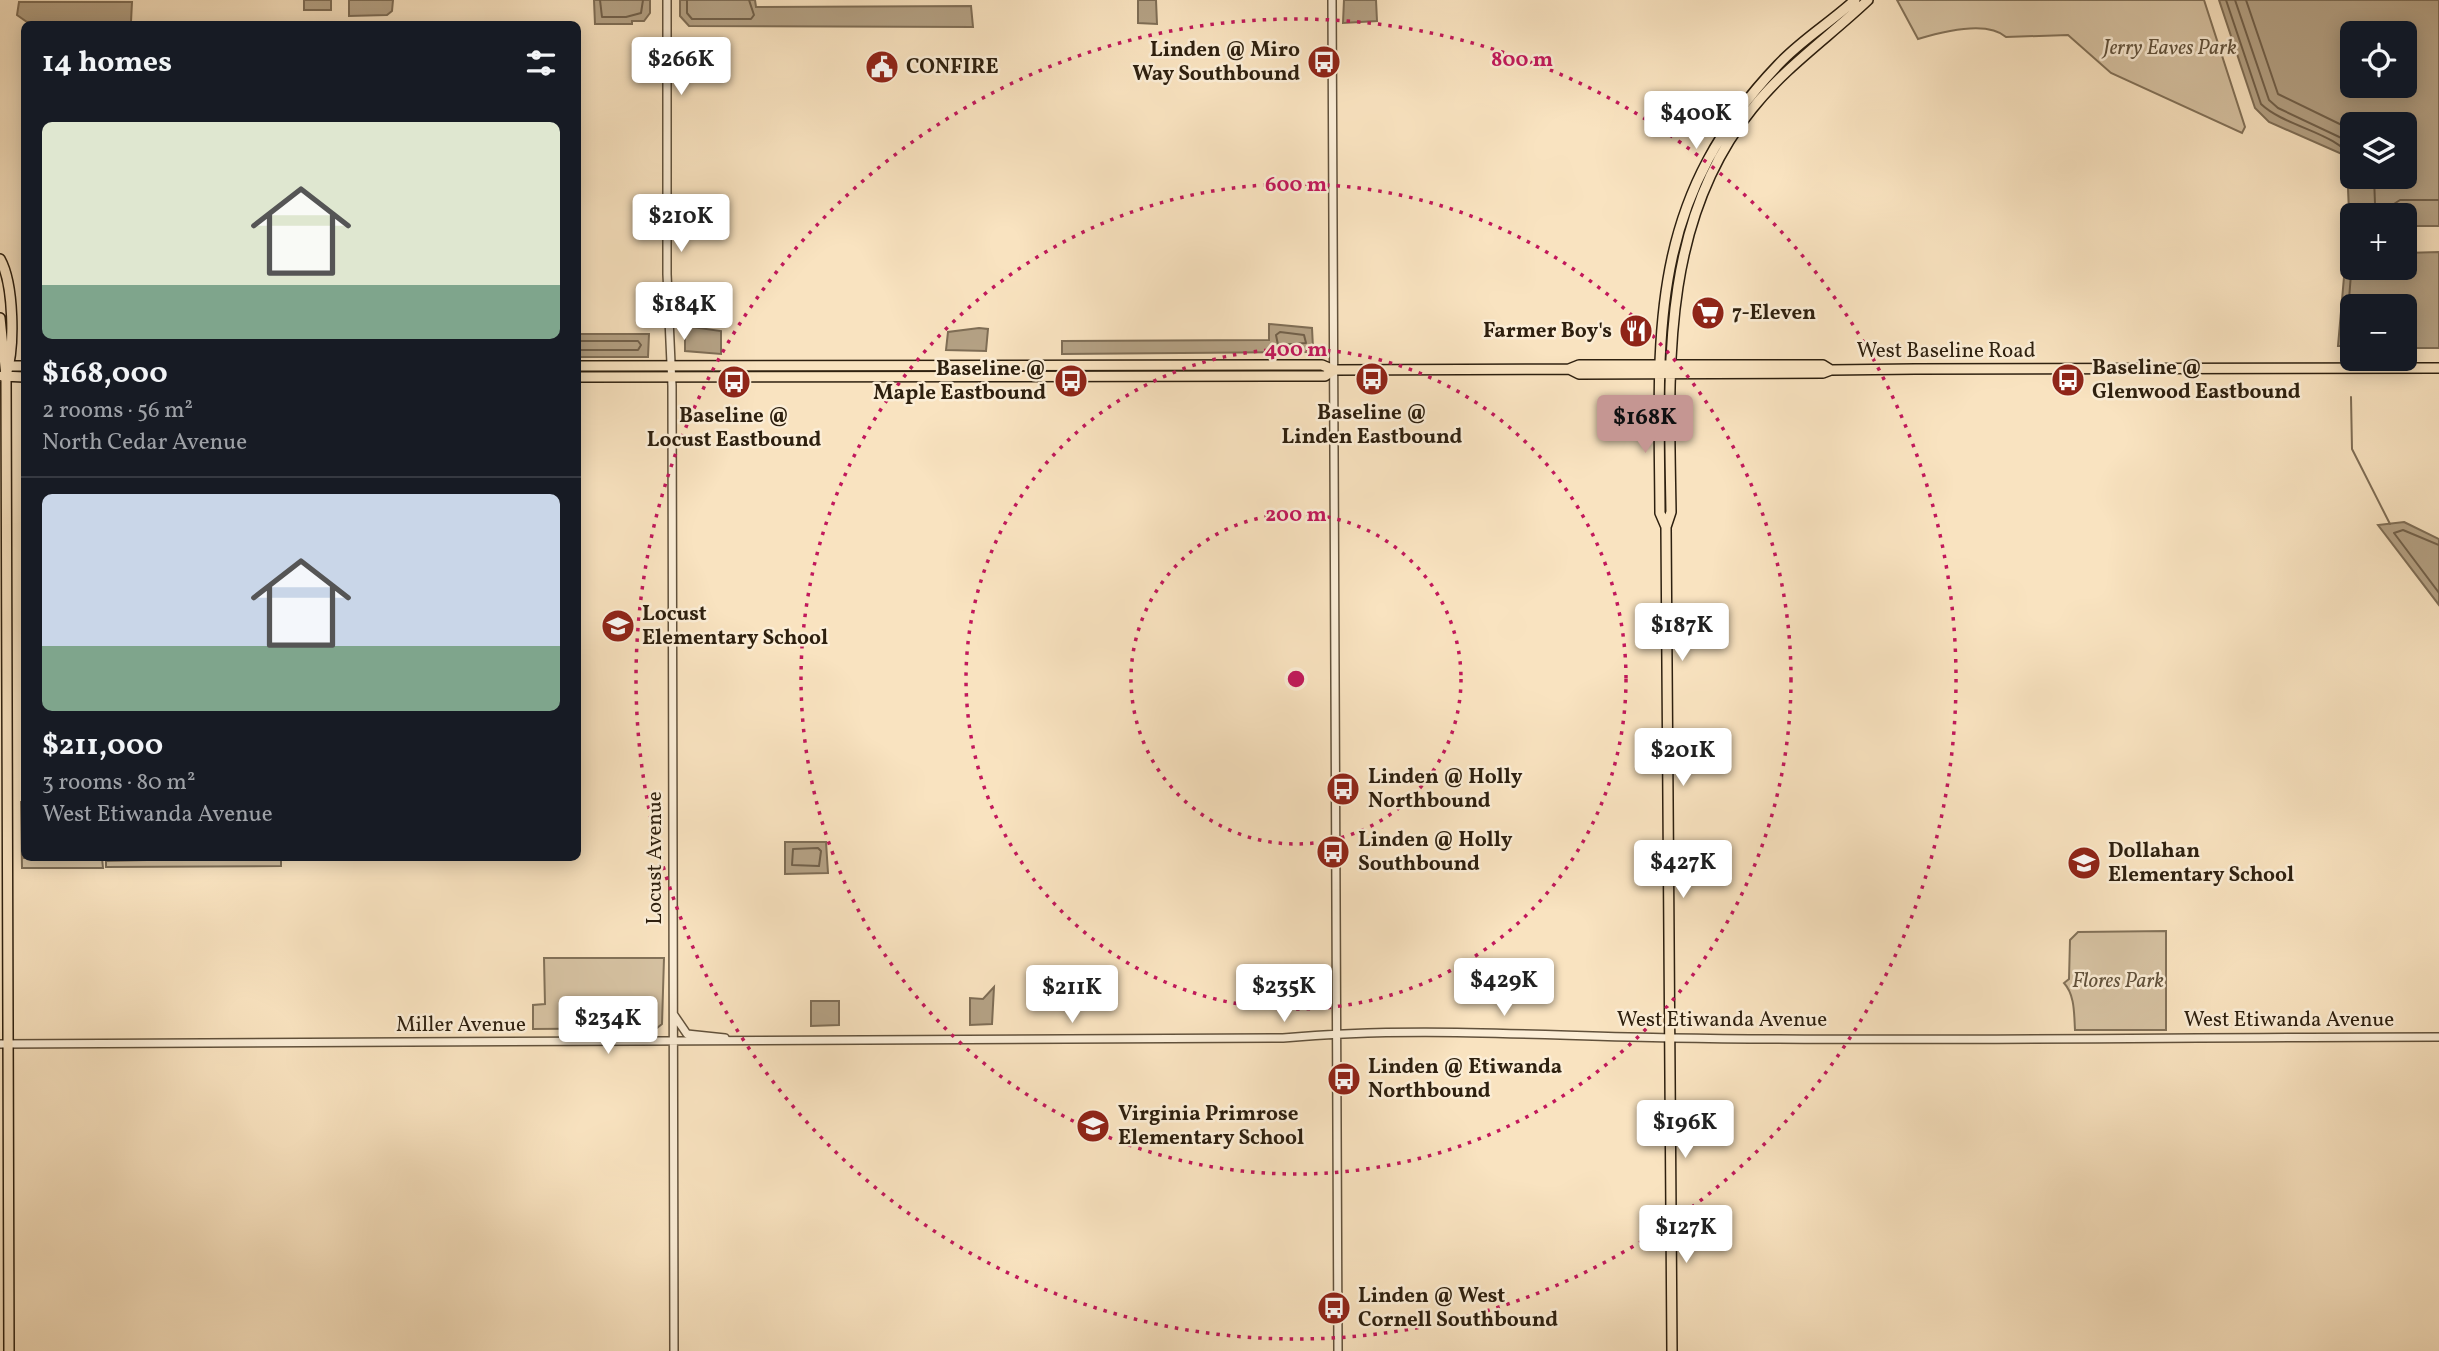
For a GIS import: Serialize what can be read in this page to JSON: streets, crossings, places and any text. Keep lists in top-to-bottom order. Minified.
{"streets":{"main road":["West Baseline Road"],"street":["Locust Avenue","West Etiwanda Avenue","Miller Avenue"]},"crossings":[["West Baseline Road","Locust Avenue"],["Locust Avenue","Miller Avenue"],["West Etiwanda Avenue","Miller Avenue"]],"parks":["Jerry Eaves Park","Flores Park"],"places":{"bus stop":["Linden @ Miro Way Southbound","Baseline @ Linden Eastbound","Baseline @ Glenwood Eastbound","Baseline @ Maple Eastbound","Baseline @ Locust Eastbound","Linden @ Holly Northbound","Linden @ Holly Southbound","Linden @ Etiwanda Northbound","Linden @ West Cornell Southbound"],"public building":["CONFIRE"],"supermarket":["7-Eleven"],"restaurant":["Farmer Boy's"],"school or university":["Locust Elementary School","Dollahan Elementary School","Virginia Primrose Elementary School"]},"page":{"map_buttons":["+","−"],"heading":"14 homes","price":["$266K","$400K","$210K","$184K","$168K","$187K","$201K","$427K","$429K","$235K","$211K","$234K","$196K","$127K"],"list":[{"name":"$168,000","note":"2 rooms · 56 m² · North Cedar Avenue"},{"name":"$211,000","note":"3 rooms · 80 m² · West Etiwanda Avenue"}]},"rings":["800 m","600 m","400 m","200 m"]}
